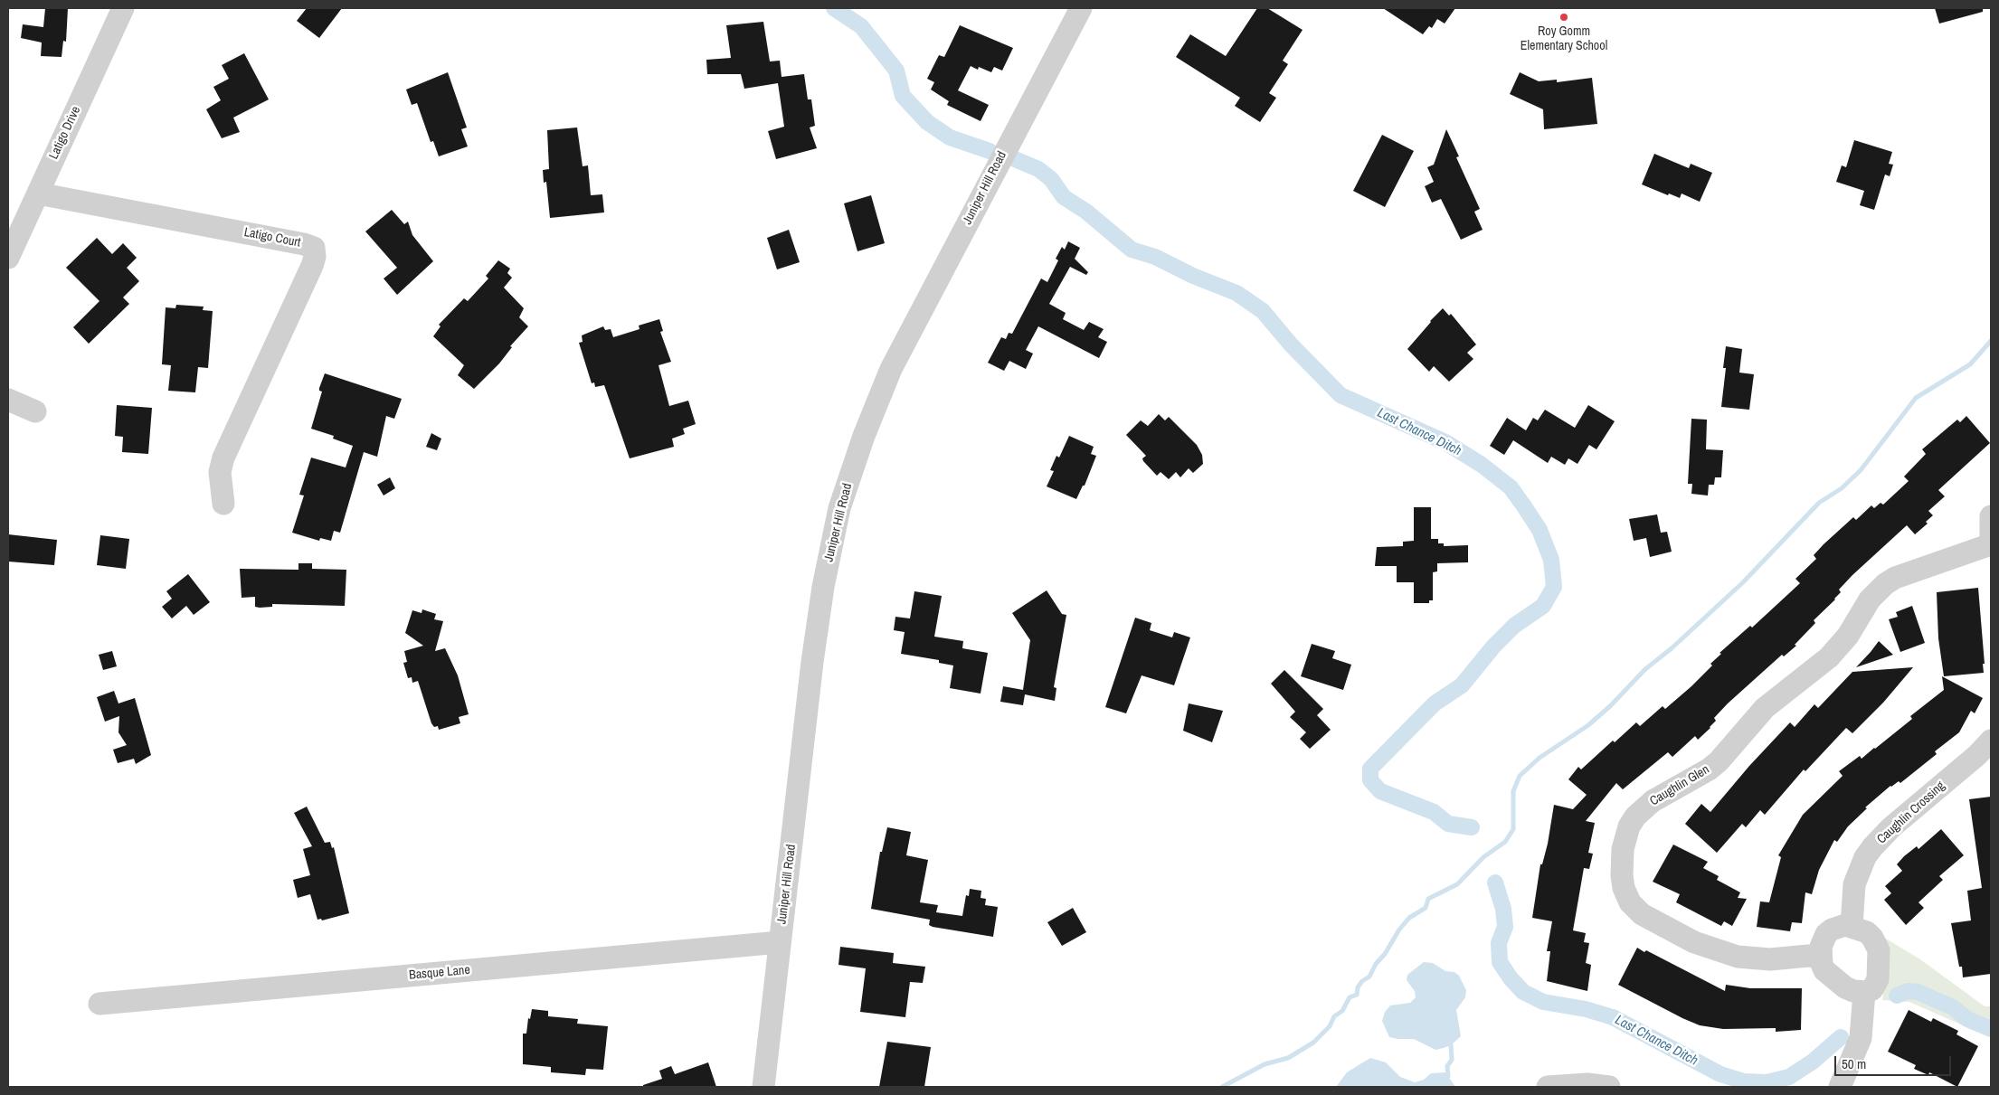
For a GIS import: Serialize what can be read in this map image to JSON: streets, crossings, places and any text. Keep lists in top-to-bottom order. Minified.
{"streets":{"street":["Latigo Drive","Juniper Hill Road","Latigo Court","Caughlin Glen","Caughlin Crossing","Basque Lane"]},"crossings":[["Latigo Drive","Latigo Court"],["Juniper Hill Road","Basque Lane"],["Caughlin Glen","Caughlin Crossing"]],"water":["Last Chance Ditch"],"places":["Roy Gomm Elementary School"],"scale_bar":"50 m"}
